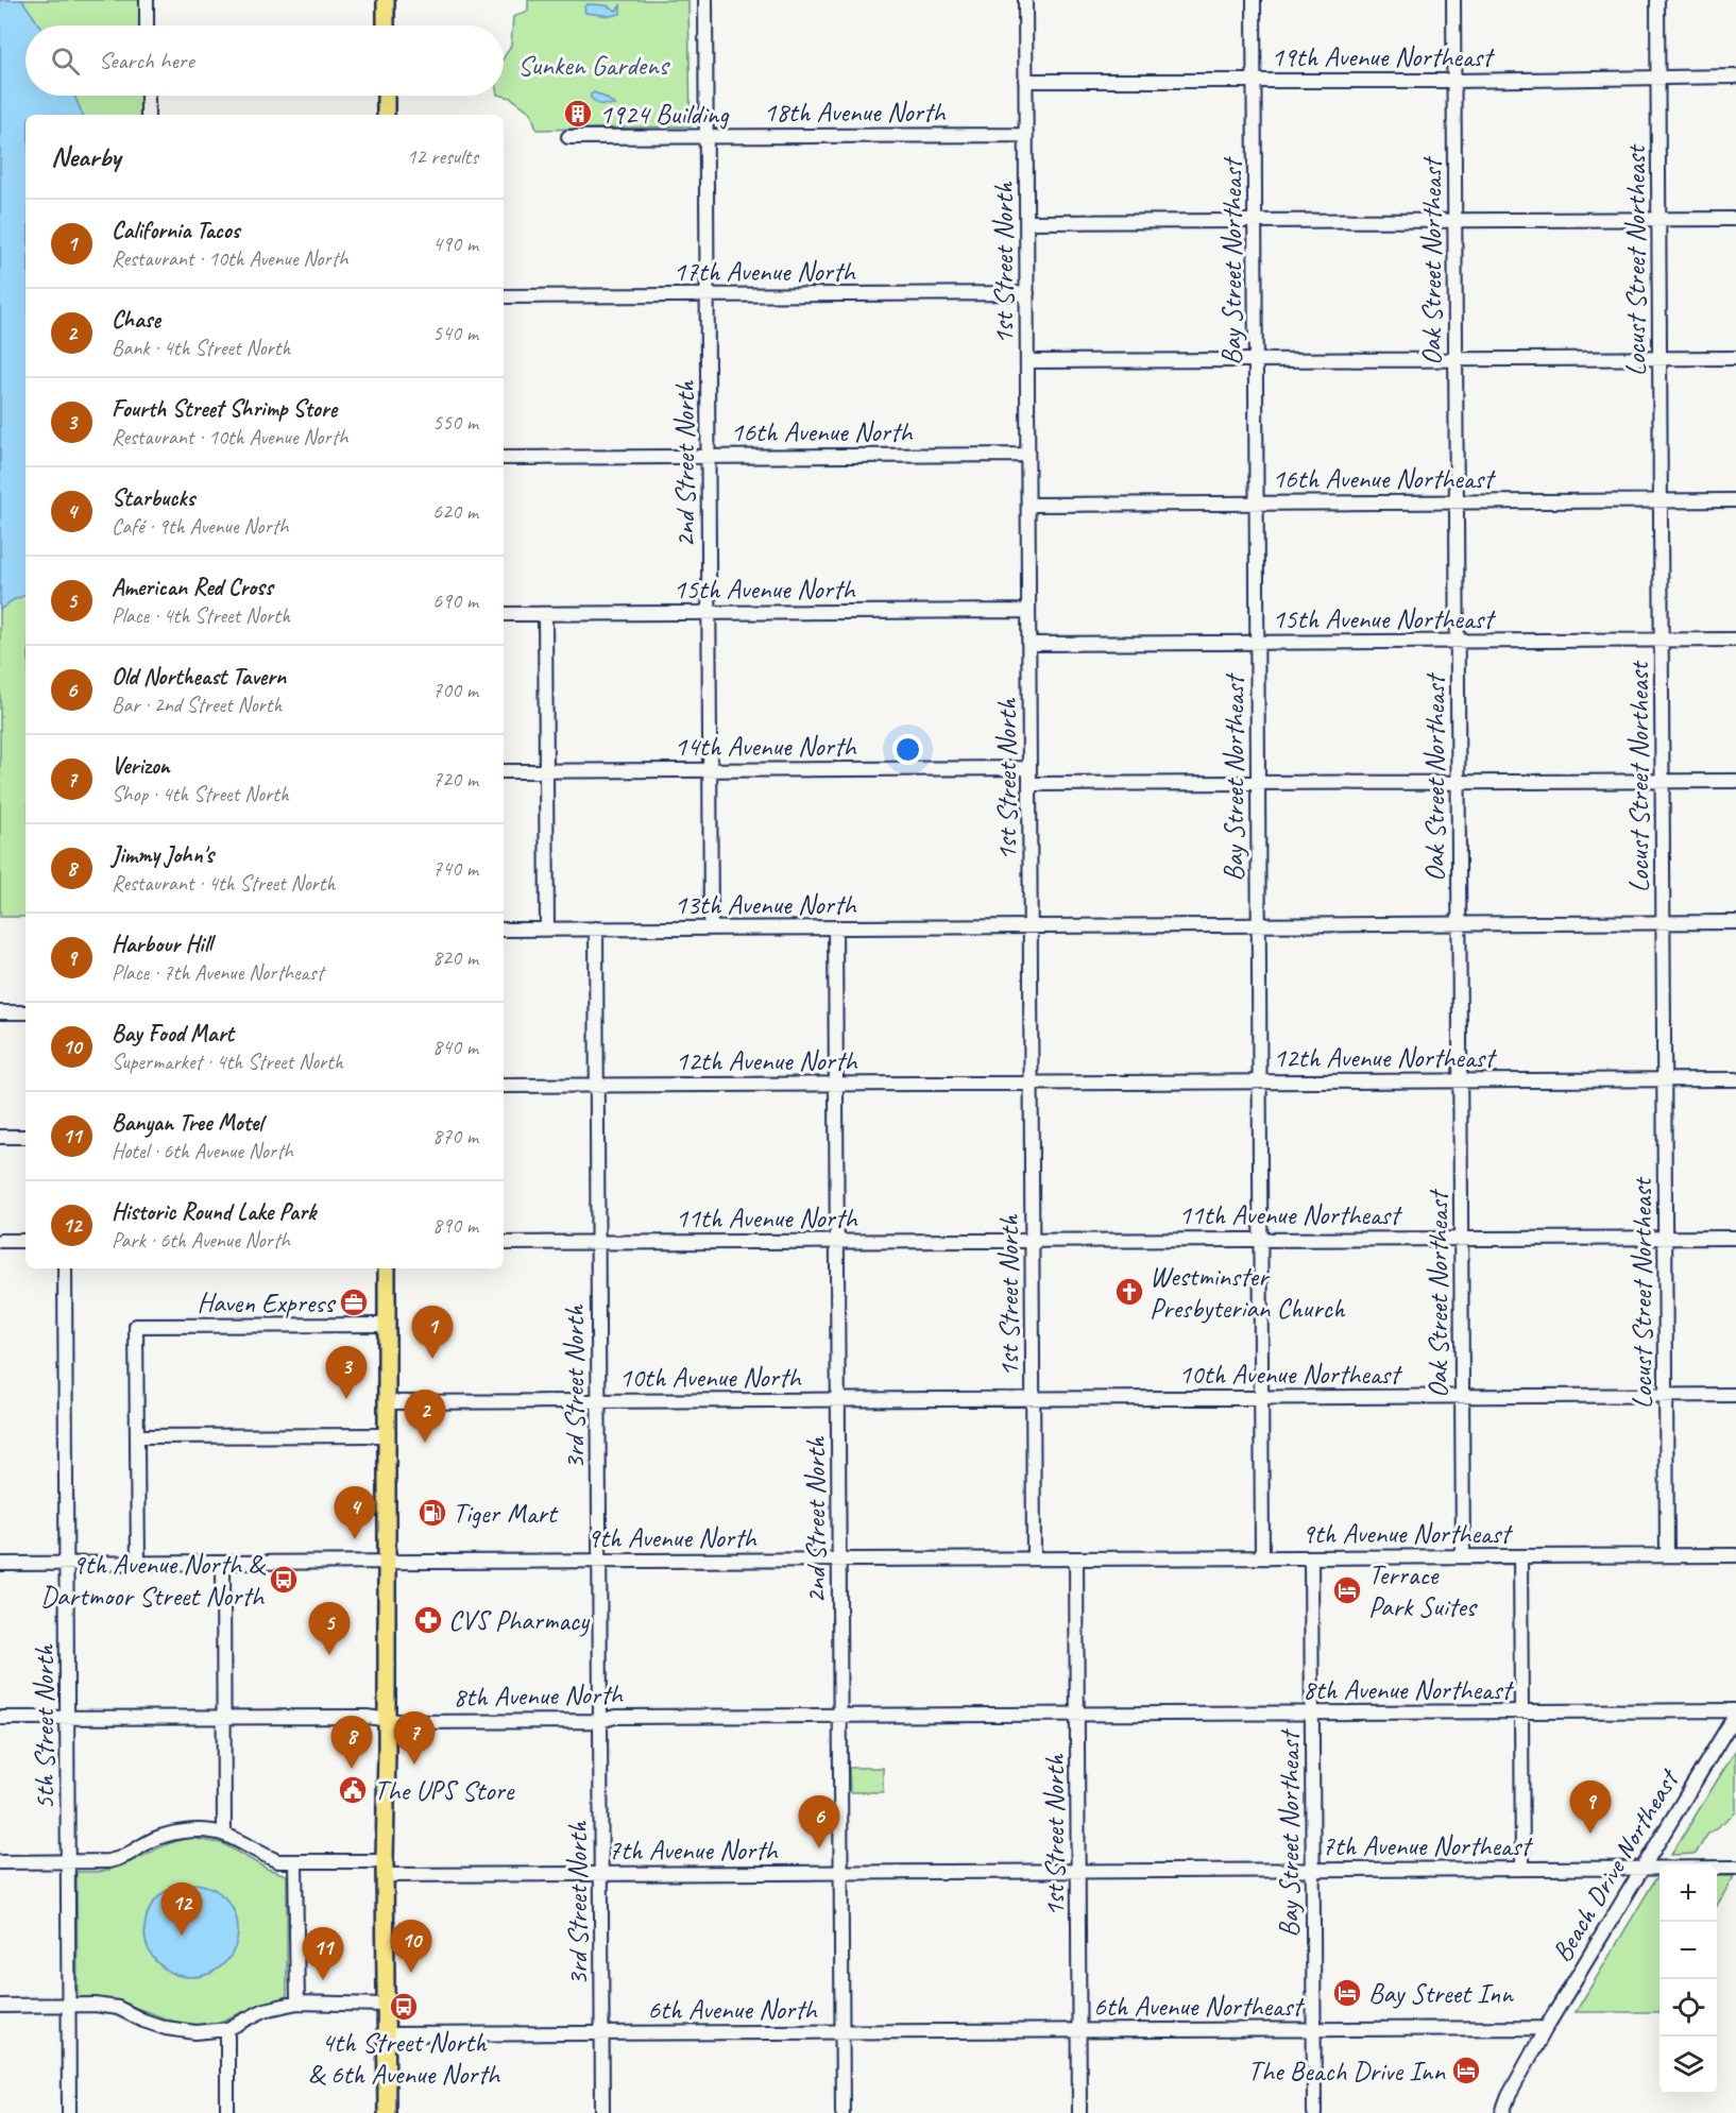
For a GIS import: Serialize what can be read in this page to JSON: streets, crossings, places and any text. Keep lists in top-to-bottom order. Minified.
{"streets":{"street":["19th Avenue Northeast","18th Avenue North","Locust Street Northeast","Bay Street Northeast","Oak Street Northeast","1st Street North","17th Avenue North","16th Avenue North","2nd Street North","16th Avenue Northeast","15th Avenue North","15th Avenue Northeast","14th Avenue North","13th Avenue North","12th Avenue Northeast","12th Avenue North","11th Avenue Northeast","11th Avenue North","10th Avenue Northeast","10th Avenue North","3rd Street North","9th Avenue Northeast","9th Avenue North","8th Avenue Northeast","8th Avenue North","5th Street North","7th Avenue Northeast","7th Avenue North","Beach Drive Northeast","6th Avenue Northeast","6th Avenue North"]},"crossings":[["19th Avenue Northeast","Locust Street Northeast"],["19th Avenue Northeast","Bay Street Northeast"],["19th Avenue Northeast","Oak Street Northeast"],["19th Avenue Northeast","1st Street North"],["18th Avenue North","1st Street North"],["18th Avenue North","2nd Street North"],["Locust Street Northeast","16th Avenue Northeast"],["Locust Street Northeast","15th Avenue Northeast"],["Locust Street Northeast","13th Avenue North"],["Locust Street Northeast","12th Avenue Northeast"],["Locust Street Northeast","11th Avenue Northeast"],["Locust Street Northeast","10th Avenue Northeast"],["Locust Street Northeast","9th Avenue Northeast"],["Bay Street Northeast","16th Avenue Northeast"],["Bay Street Northeast","15th Avenue Northeast"],["Bay Street Northeast","13th Avenue North"],["Bay Street Northeast","12th Avenue Northeast"],["Bay Street Northeast","11th Avenue Northeast"],["Bay Street Northeast","10th Avenue Northeast"],["Bay Street Northeast","9th Avenue Northeast"],["Bay Street Northeast","8th Avenue Northeast"],["Bay Street Northeast","7th Avenue Northeast"],["Bay Street Northeast","6th Avenue Northeast"],["Oak Street Northeast","16th Avenue Northeast"],["Oak Street Northeast","15th Avenue Northeast"],["Oak Street Northeast","13th Avenue North"],["Oak Street Northeast","12th Avenue Northeast"],["Oak Street Northeast","11th Avenue Northeast"],["Oak Street Northeast","10th Avenue Northeast"],["Oak Street Northeast","9th Avenue Northeast"],["1st Street North","17th Avenue North"],["1st Street North","16th Avenue North"],["1st Street North","16th Avenue Northeast"],["1st Street North","15th Avenue North"],["1st Street North","15th Avenue Northeast"],["1st Street North","14th Avenue North"],["1st Street North","13th Avenue North"],["1st Street North","12th Avenue Northeast"],["1st Street North","12th Avenue North"],["1st Street North","11th Avenue Northeast"],["1st Street North","11th Avenue North"],["1st Street North","10th Avenue Northeast"],["1st Street North","10th Avenue North"],["1st Street North","9th Avenue Northeast"],["1st Street North","9th Avenue North"],["1st Street North","8th Avenue Northeast"],["1st Street North","8th Avenue North"],["1st Street North","7th Avenue Northeast"],["1st Street North","7th Avenue North"],["1st Street North","6th Avenue Northeast"],["1st Street North","6th Avenue North"],["17th Avenue North","2nd Street North"],["16th Avenue North","2nd Street North"],["2nd Street North","15th Avenue North"],["2nd Street North","14th Avenue North"],["2nd Street North","13th Avenue North"],["2nd Street North","12th Avenue North"],["2nd Street North","11th Avenue North"],["2nd Street North","10th Avenue North"],["2nd Street North","9th Avenue North"],["2nd Street North","8th Avenue North"],["2nd Street North","7th Avenue North"],["2nd Street North","6th Avenue North"],["13th Avenue North","3rd Street North"],["12th Avenue Northeast","12th Avenue North"],["12th Avenue North","3rd Street North"],["11th Avenue Northeast","11th Avenue North"],["11th Avenue North","3rd Street North"],["10th Avenue Northeast","10th Avenue North"],["10th Avenue North","3rd Street North"],["3rd Street North","9th Avenue North"],["3rd Street North","8th Avenue North"],["3rd Street North","7th Avenue North"],["3rd Street North","6th Avenue North"],["9th Avenue Northeast","9th Avenue North"],["9th Avenue North","5th Street North"],["8th Avenue Northeast","8th Avenue North"],["8th Avenue Northeast","Beach Drive Northeast"],["8th Avenue North","5th Street North"],["5th Street North","7th Avenue North"],["7th Avenue Northeast","7th Avenue North"],["7th Avenue Northeast","Beach Drive Northeast"],["Beach Drive Northeast","6th Avenue Northeast"],["6th Avenue Northeast","6th Avenue North"]],"parks":["Sunken Gardens"],"places":{"building":["1924 Building"],"church":["Westminster Presbyterian Church"],"office":["Haven Express"],"fuel station":["Tiger Mart"],"bus stop":["9th Avenue North & Dartmoor Street North","4th Street North & 6th Avenue North"],"hotel":["Terrace Park Suites","Bay Street Inn","The Beach Drive Inn"],"pharmacy":["CVS Pharmacy"],"public building":["The UPS Store"]},"page":{"search":"Search here","heading":["Nearby","12 results"],"list":[{"mark":"1","name":"California Tacos","note":"Restaurant · 10th Avenue North","value":"490 m"},{"mark":"2","name":"Chase","note":"Bank · 4th Street North","value":"540 m"},{"mark":"3","name":"Fourth Street Shrimp Store","note":"Restaurant · 10th Avenue North","value":"550 m"},{"mark":"4","name":"Starbucks","note":"Café · 9th Avenue North","value":"620 m"},{"mark":"5","name":"American Red Cross","note":"Place · 4th Street North","value":"690 m"},{"mark":"6","name":"Old Northeast Tavern","note":"Bar · 2nd Street North","value":"700 m"},{"mark":"7","name":"Verizon","note":"Shop · 4th Street North","value":"720 m"},{"mark":"8","name":"Jimmy John's","note":"Restaurant · 4th Street North","value":"740 m"},{"mark":"9","name":"Harbour Hill","note":"Place · 7th Avenue Northeast","value":"820 m"},{"mark":"10","name":"Bay Food Mart","note":"Supermarket · 4th Street North","value":"840 m"},{"mark":"11","name":"Banyan Tree Motel","note":"Hotel · 6th Avenue North","value":"870 m"},{"mark":"12","name":"Historic Round Lake Park","note":"Park · 6th Avenue North","value":"890 m"}],"pins":["1","3","2","4","5","7","8","9","6","12","10","11"],"map_buttons":["+","−"]}}
